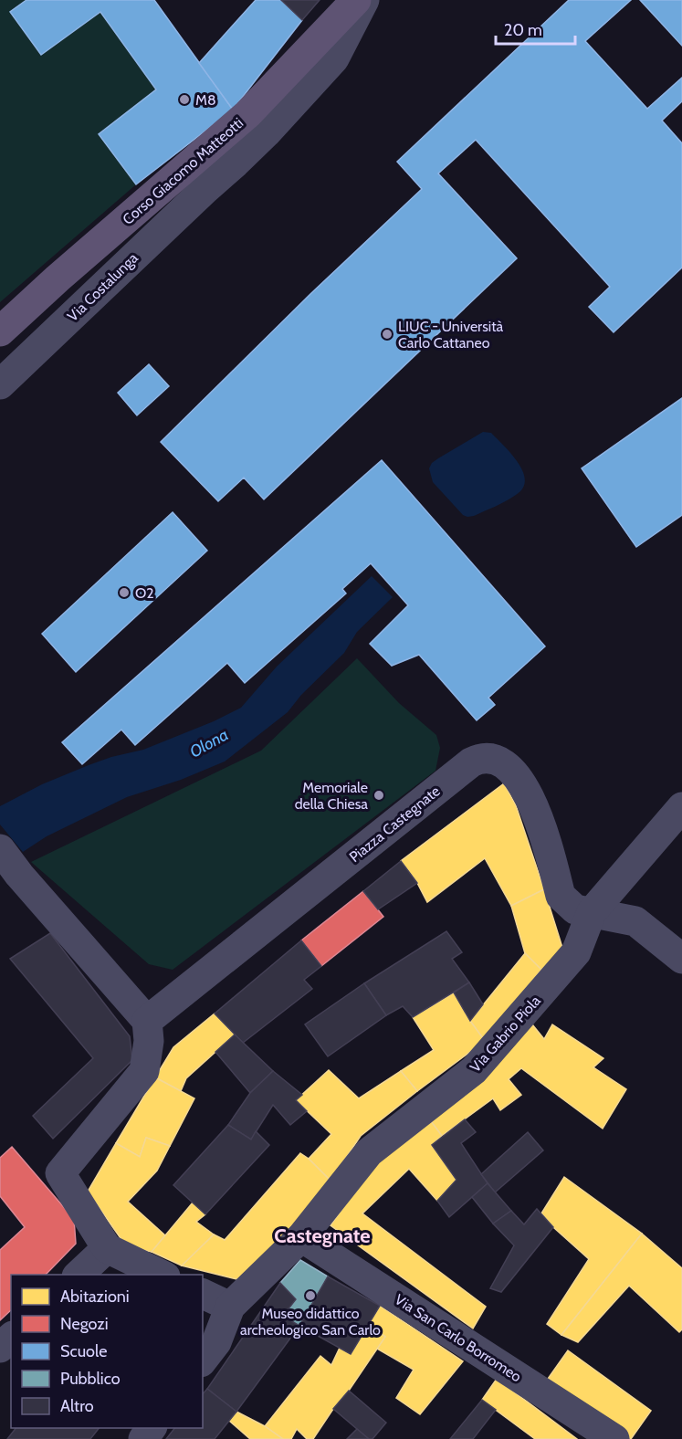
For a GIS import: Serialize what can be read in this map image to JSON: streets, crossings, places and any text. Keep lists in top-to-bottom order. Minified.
{"streets":{"main road":["Corso Giacomo Matteotti"],"street":["Via Costalunga","Piazza Castegnate","Via Gabrio Piola","Via San Carlo Borromeo"]},"crossings":[["Corso Giacomo Matteotti","Via Costalunga"],["Piazza Castegnate","Via Gabrio Piola"],["Via Gabrio Piola","Via San Carlo Borromeo"]],"districts":["Castegnate"],"water":["Olona"],"places":["M8","LIUC - Università Carlo Cattaneo","O2","Memoriale della Chiesa","Museo didattico archeologico San Carlo"],"legend":["Abitazioni","Negozi","Scuole","Pubblico","Altro"],"scale_bar":"20 m"}
